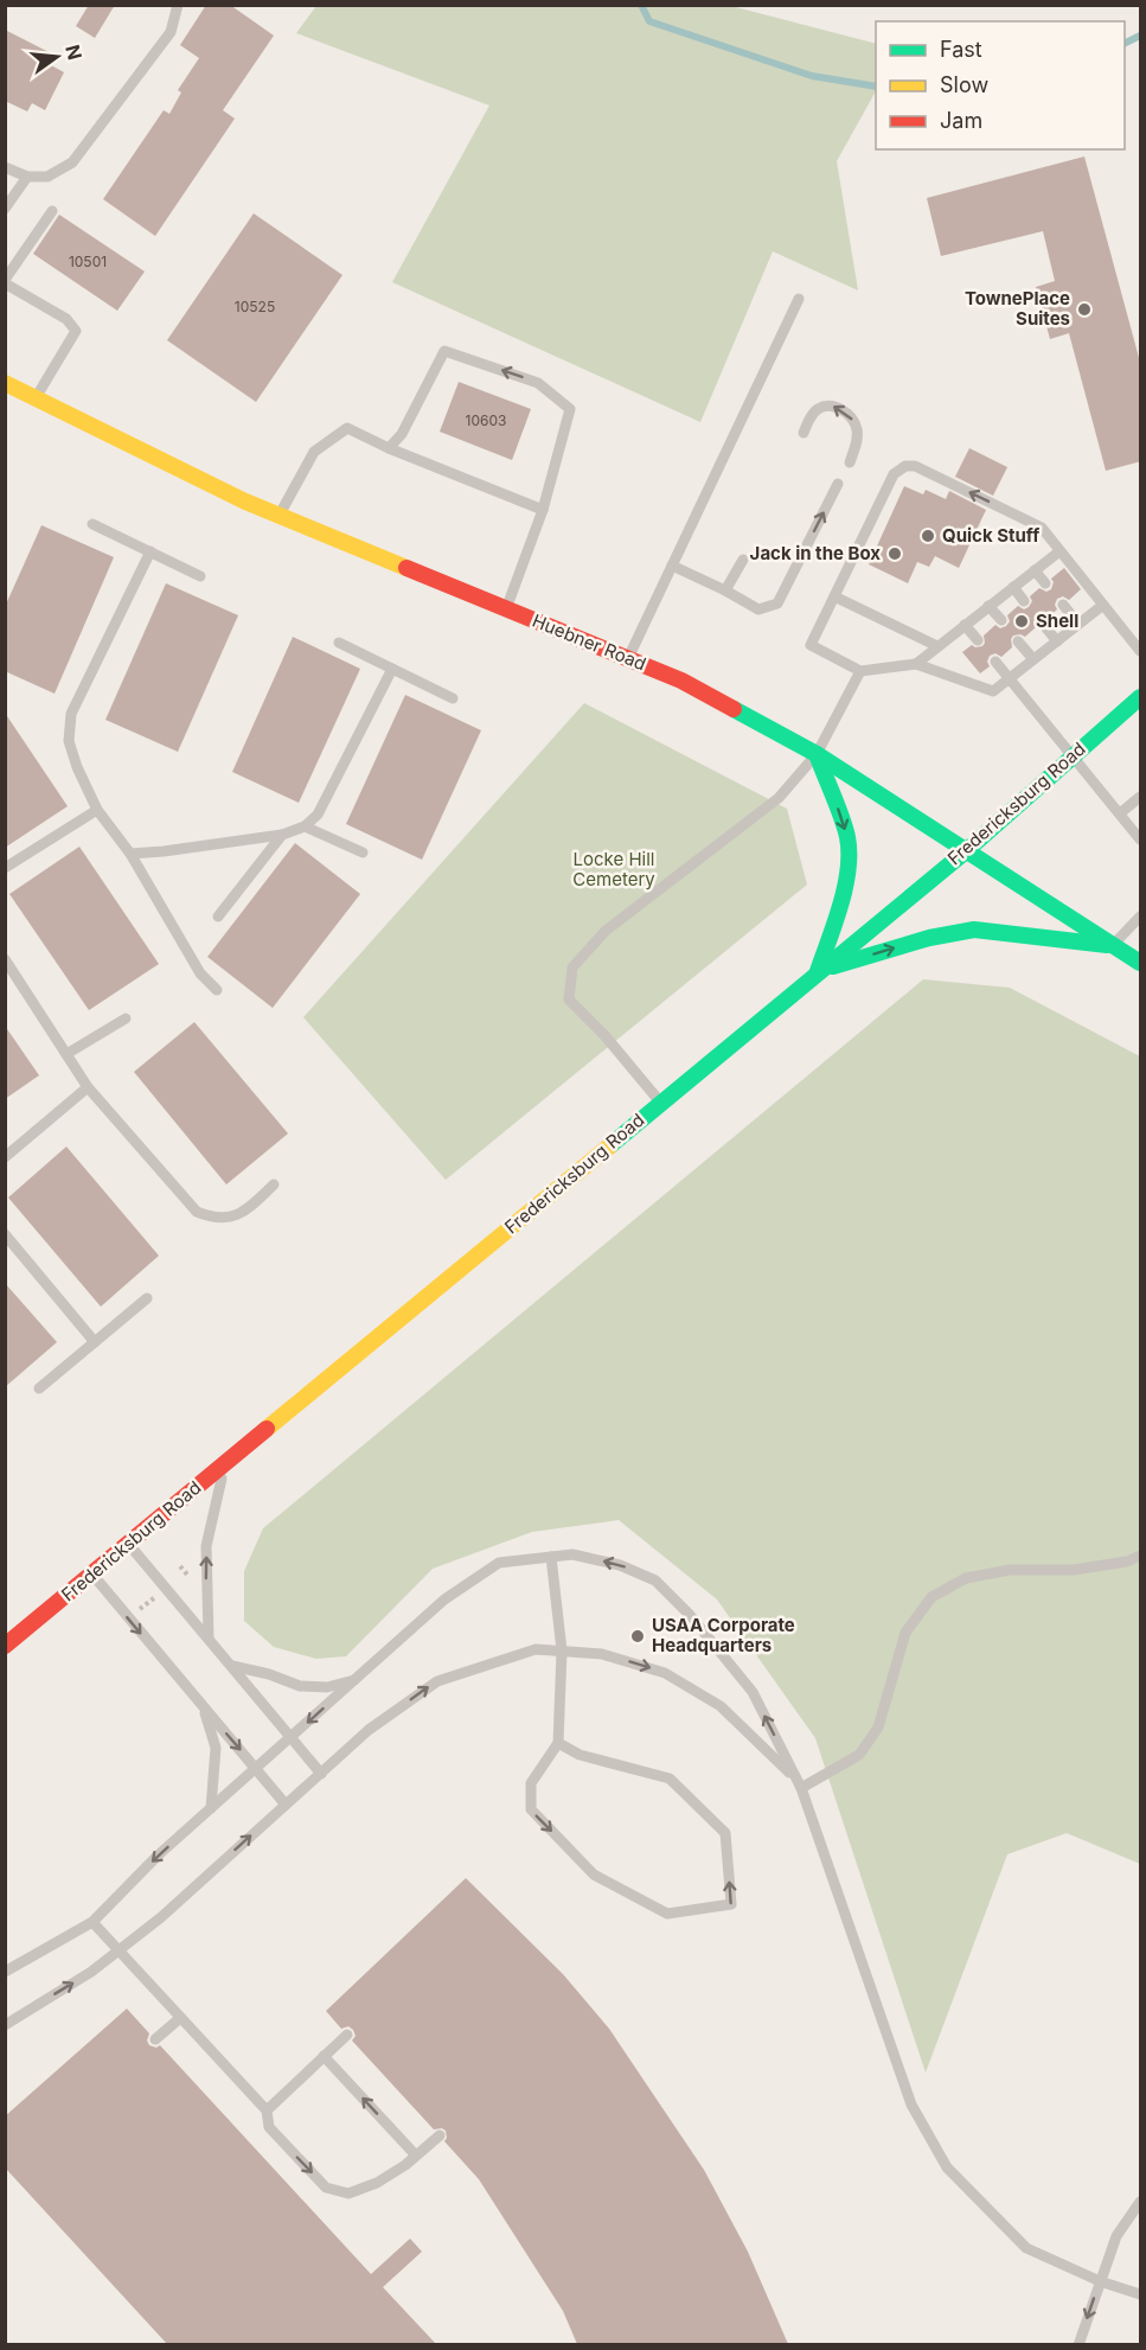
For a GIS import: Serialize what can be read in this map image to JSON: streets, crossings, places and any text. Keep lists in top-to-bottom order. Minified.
{"streets":{"main road":["Huebner Road","Fredericksburg Road"]},"crossings":[["Huebner Road","Fredericksburg Road"]],"parks":["Locke Hill Cemetery"],"places":["TownePlace Suites","Quick Stuff","Jack in the Box","Shell","USAA Corporate Headquarters"],"house_numbers":["10501","10525","10603"],"legend":["Fast","Slow","Jam"],"north":"right"}
